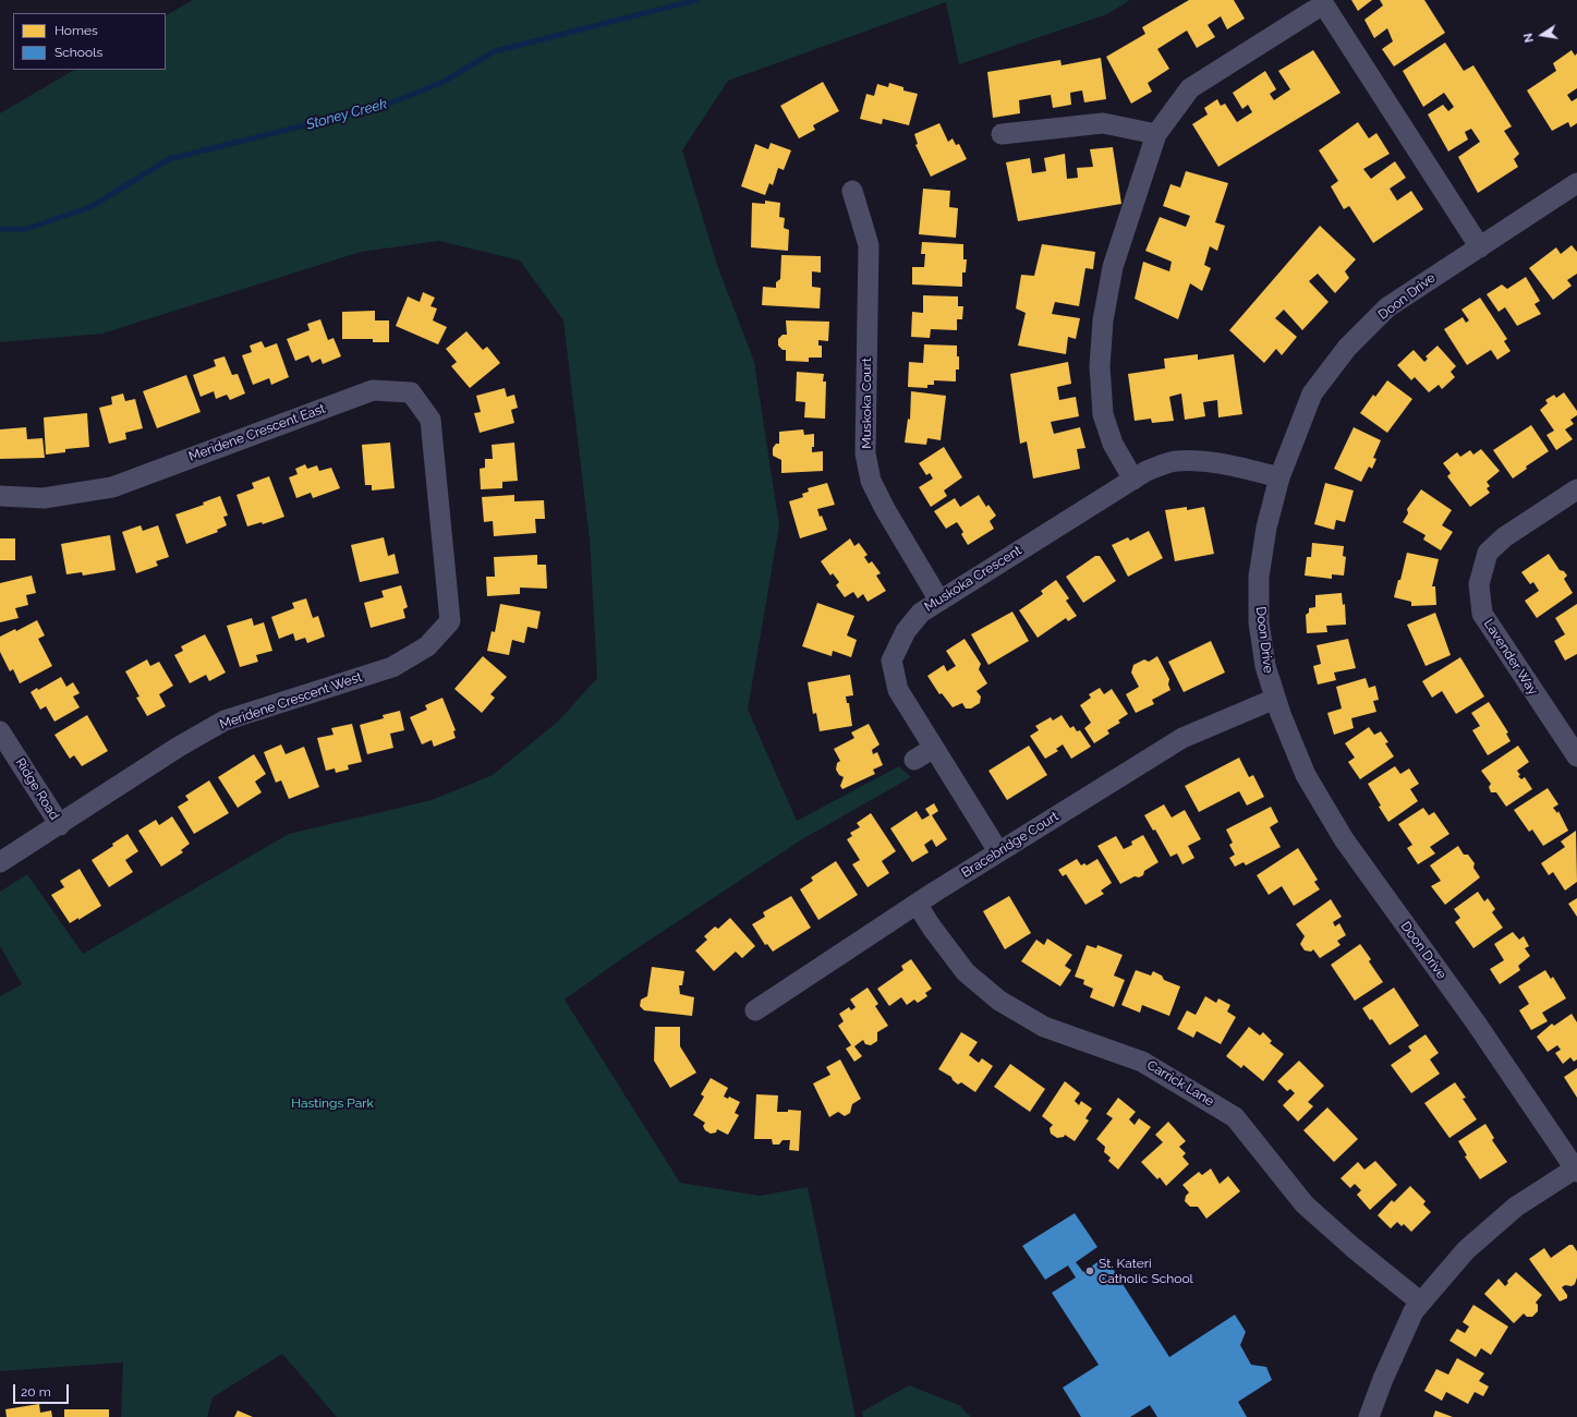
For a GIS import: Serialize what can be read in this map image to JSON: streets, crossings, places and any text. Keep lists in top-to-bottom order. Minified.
{"streets":{"street":["Doon Drive","Muskoka Court","Meridene Crescent East","Muskoka Crescent","Lavender Way","Meridene Crescent West","Ridge Road","Bracebridge Court","Carrick Lane"]},"crossings":[["Doon Drive","Muskoka Crescent"],["Doon Drive","Bracebridge Court"],["Muskoka Court","Muskoka Crescent"],["Meridene Crescent East","Meridene Crescent West"],["Muskoka Crescent","Bracebridge Court"],["Meridene Crescent West","Ridge Road"],["Bracebridge Court","Carrick Lane"]],"water":["Stoney Creek"],"parks":["Hastings Park"],"places":["St. Kateri Catholic School"],"legend":["Homes","Schools"],"scale_bar":"20 m","north":"left"}
